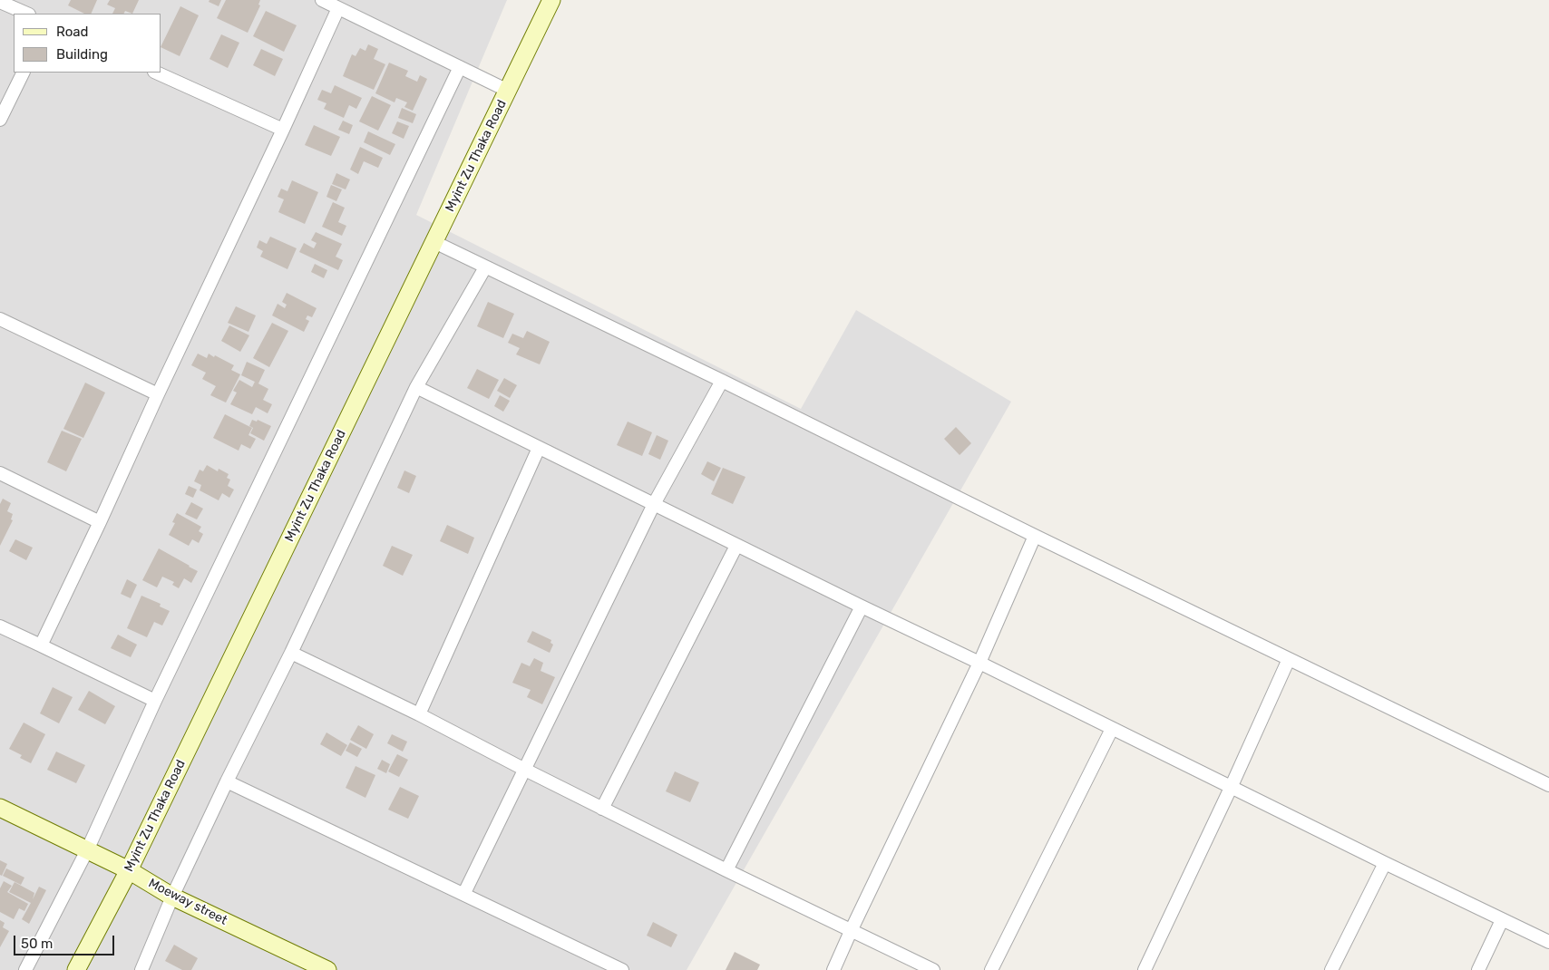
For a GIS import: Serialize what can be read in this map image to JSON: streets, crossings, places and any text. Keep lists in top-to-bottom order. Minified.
{"streets":{"street":["Myint Zu Thaka Road","Moeway street"]},"crossings":[["Myint Zu Thaka Road","Moeway street"]],"legend":["Road","Building"],"scale_bar":"50 m"}
